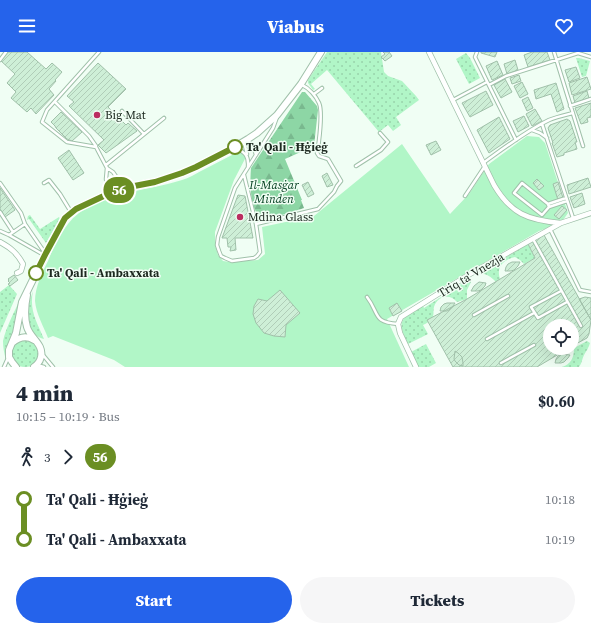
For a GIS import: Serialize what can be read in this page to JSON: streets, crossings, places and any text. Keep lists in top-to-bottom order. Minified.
{"streets":{"street":["Triq ta' Vnezja"]},"parks":["Il-Masġar Minden"],"places":["Big Mat","Ta' Qali - Ħġieġ","Mdina Glass","Ta' Qali - Ambaxxata"],"lines":["bus line 56"],"page":{"header":"Viabus","on_map":"56","heading":["4 min","10:15 – 10:19 · Bus","$0.60"],"legs":["3","56"],"list":[{"name":"Ta' Qali - Ħġieġ","value":"10:18"},{"name":"Ta' Qali - Ambaxxata","value":"10:19"}],"buttons":["Start","Tickets"]}}
